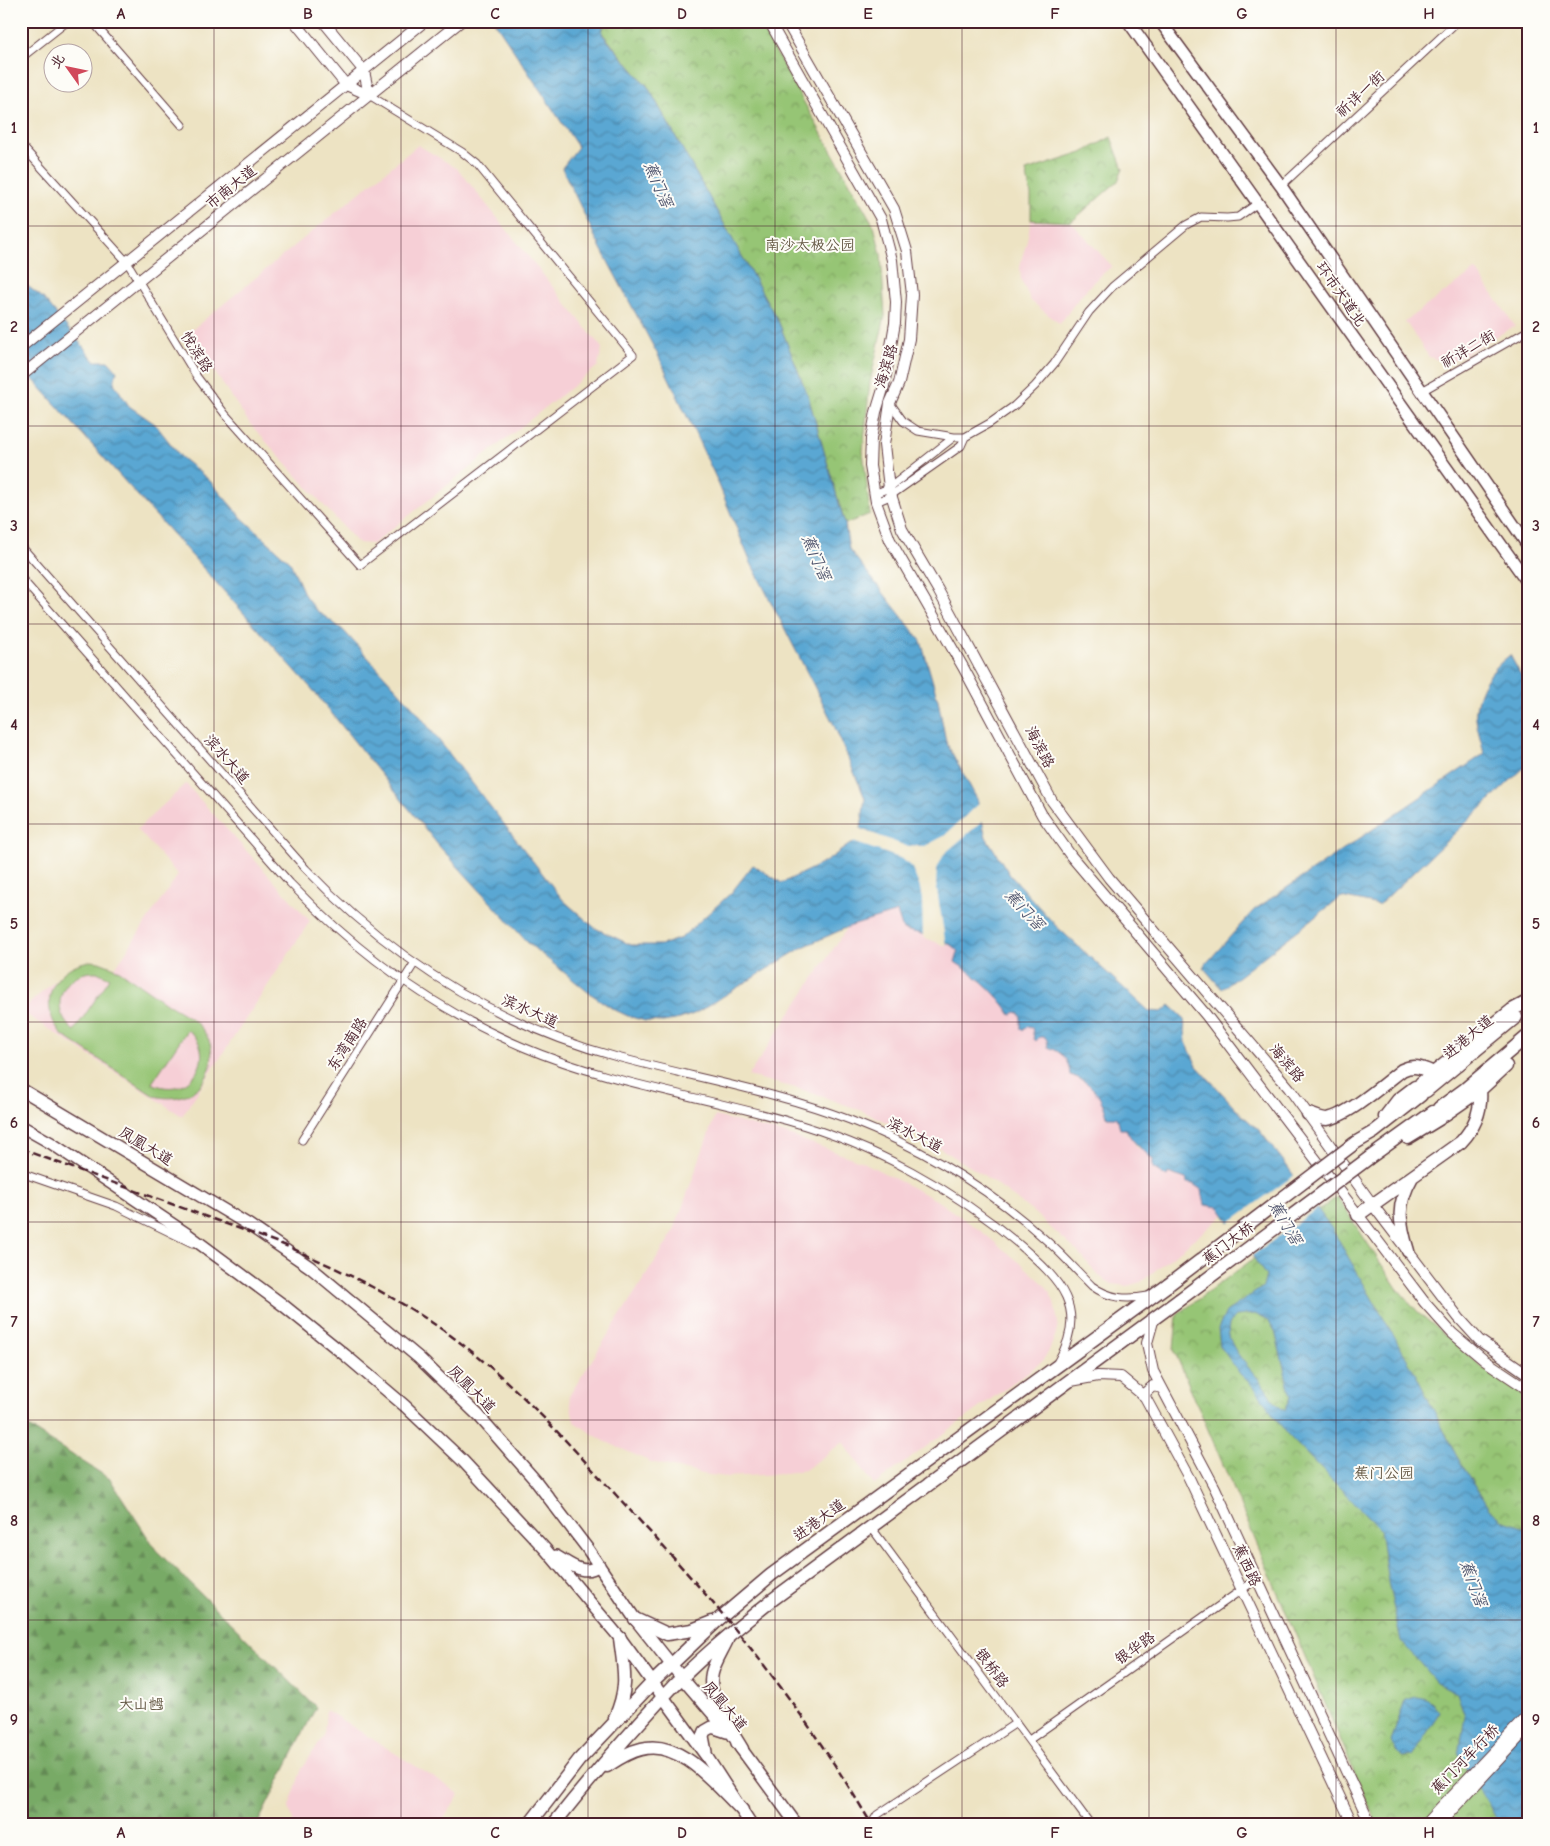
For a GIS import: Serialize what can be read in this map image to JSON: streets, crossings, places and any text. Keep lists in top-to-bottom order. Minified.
{"streets":{"highway":["进港大道","蕉门大桥"],"main road":["环市大道北","凤凰大道"],"street":["祈详一街","市南大道","祈详二街","悦滨路","海滨路","滨水大道","东湾南路","蕉西路","银华路","银桥路","蕉门河车行桥"]},"crossings":[["祈详一街","环市大道北"],["市南大道","悦滨路"],["环市大道北","祈详二街"],["滨水大道","进港大道"],["滨水大道","东湾南路"],["进港大道","凤凰大道"],["进港大道","蕉门大桥"],["蕉门大桥","蕉西路"],["蕉西路","银华路"],["银华路","银桥路"]],"water":["蕉门滘"],"parks":["南沙太极公园","蕉门公园","大山乸"],"north":"top left","grid":{"columns":["A","B","C","D","E","F","G","H"],"rows":["1","2","3","4","5","6","7","8","9"]}}
